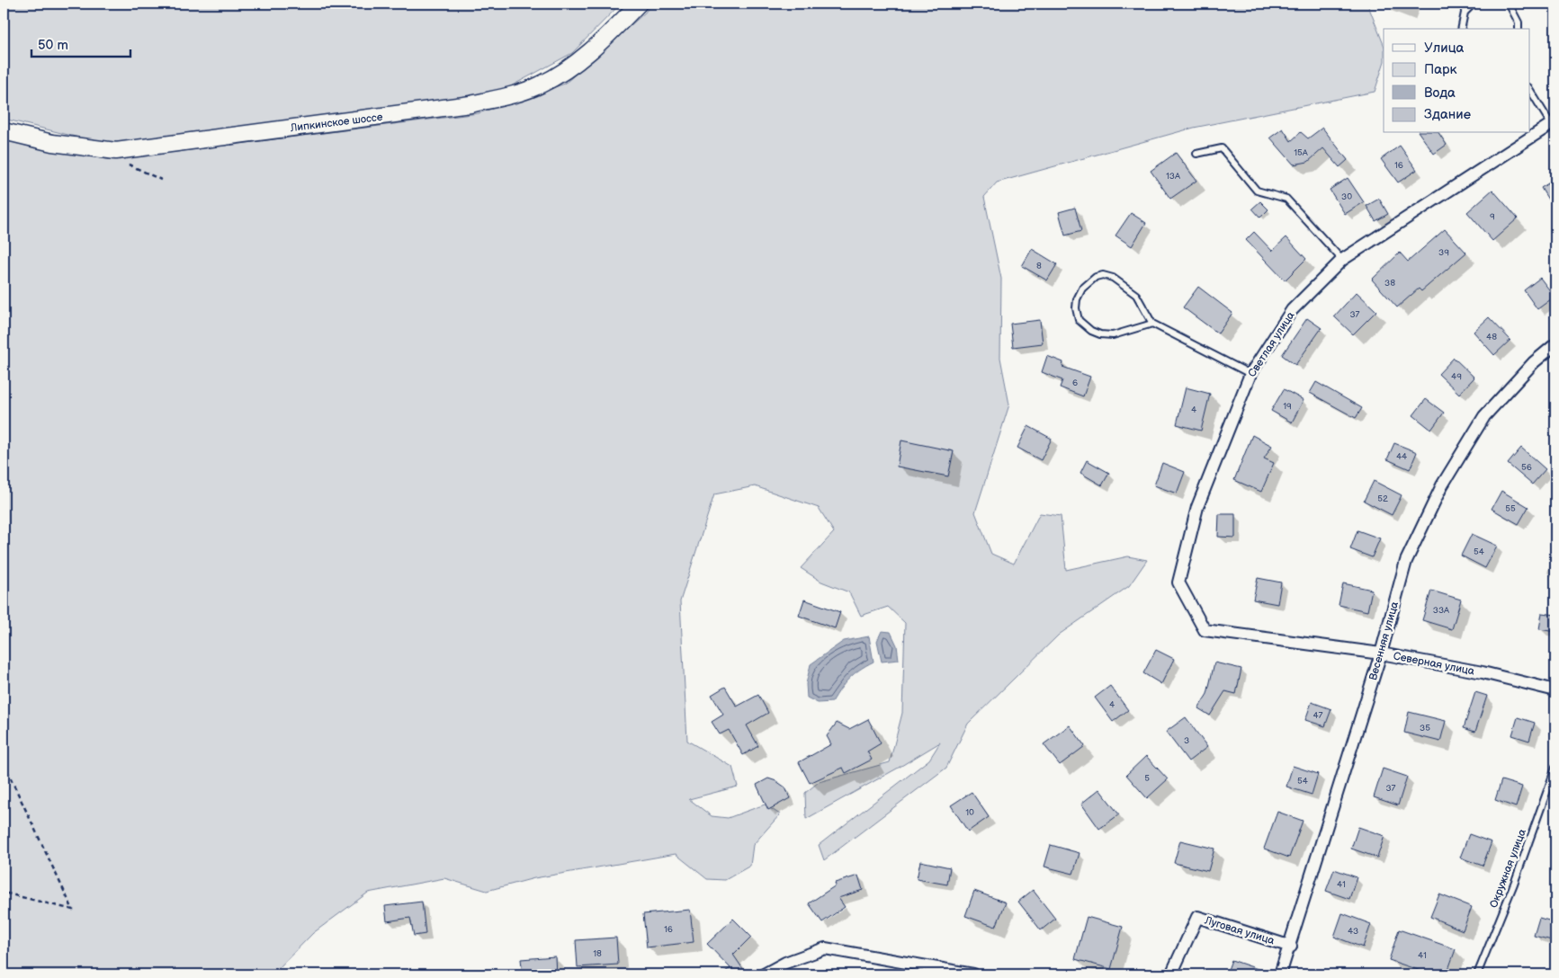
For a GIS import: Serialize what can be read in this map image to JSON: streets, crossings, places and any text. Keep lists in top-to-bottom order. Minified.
{"streets":{"street":["Липкинское шоссе","Светлая улица","Весенняя улица","Северная улица","Луговая улица"],"lane":["Окружная улица"]},"crossings":[["Светлая улица","Северная улица"],["Весенняя улица","Северная улица"],["Весенняя улица","Луговая улица"]],"house_numbers":["15А","16","13А","30","9","39","8","38","37","48","49","6","19","4","44","56","52","55","54","33А","4","47","35","3","5","54","37","10","41","16","43","18","41"],"legend":["Улица","Парк","Вода","Здание"],"scale_bar":"50 m"}
